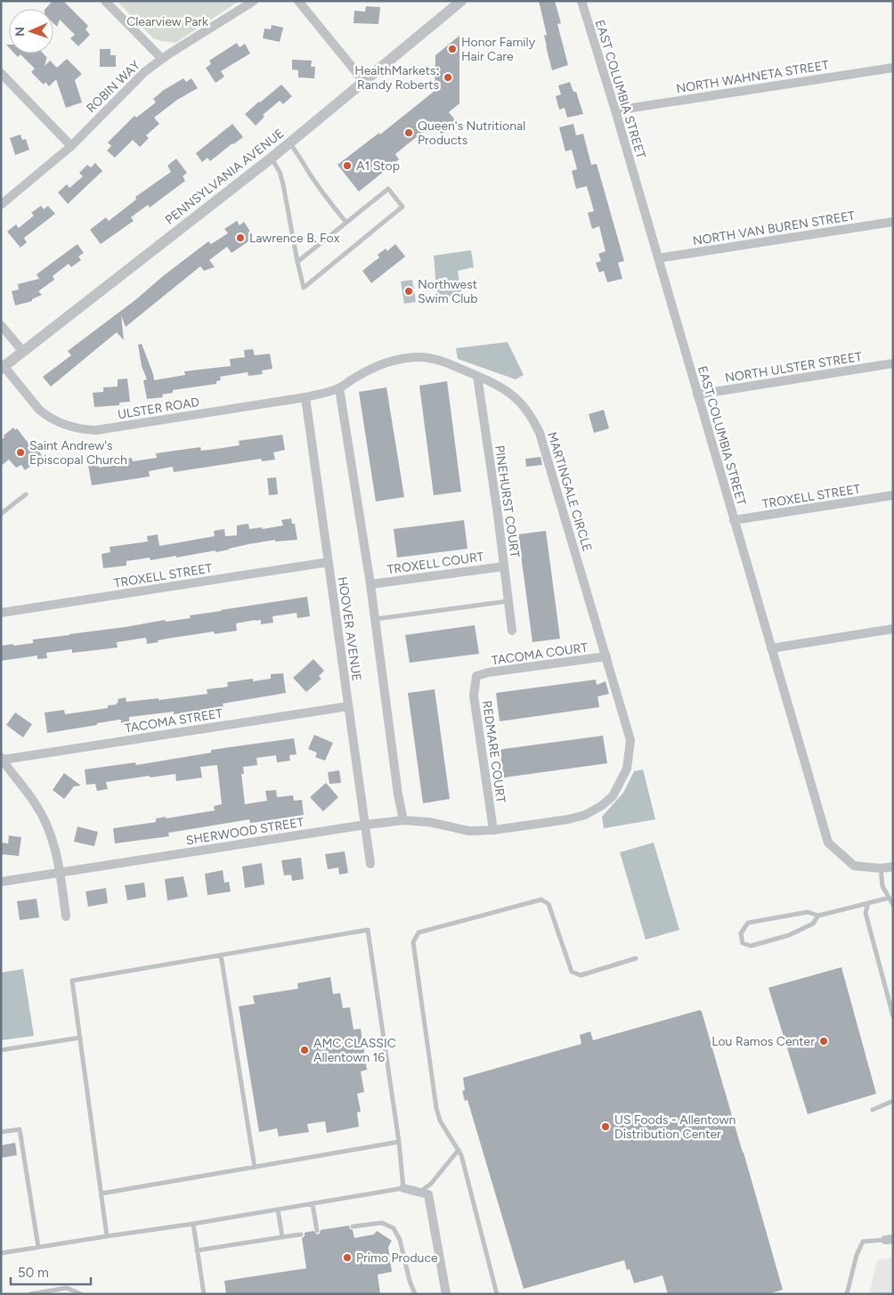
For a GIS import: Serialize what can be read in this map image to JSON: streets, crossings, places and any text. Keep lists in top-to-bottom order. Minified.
{"streets":{"street":["NORTH WAHNETA STREET","ROBIN WAY","EAST COLUMBIA STREET","PENNSYLVANIA AVENUE","NORTH VAN BUREN STREET","NORTH ULSTER STREET","ULSTER ROAD","MARTINGALE CIRCLE","TROXELL STREET","PINEHURST COURT","TROXELL COURT","HOOVER AVENUE","TACOMA COURT","TACOMA STREET","REDMARE COURT","SHERWOOD STREET"]},"crossings":[["NORTH WAHNETA STREET","EAST COLUMBIA STREET"],["EAST COLUMBIA STREET","NORTH VAN BUREN STREET"],["EAST COLUMBIA STREET","NORTH ULSTER STREET"],["EAST COLUMBIA STREET","TROXELL STREET"],["PENNSYLVANIA AVENUE","ULSTER ROAD"],["ULSTER ROAD","MARTINGALE CIRCLE"],["ULSTER ROAD","HOOVER AVENUE"],["MARTINGALE CIRCLE","PINEHURST COURT"],["MARTINGALE CIRCLE","HOOVER AVENUE"],["MARTINGALE CIRCLE","TACOMA COURT"],["MARTINGALE CIRCLE","REDMARE COURT"],["MARTINGALE CIRCLE","SHERWOOD STREET"],["TROXELL STREET","HOOVER AVENUE"],["PINEHURST COURT","TROXELL COURT"],["TROXELL COURT","HOOVER AVENUE"],["HOOVER AVENUE","TACOMA STREET"],["HOOVER AVENUE","SHERWOOD STREET"],["TACOMA COURT","REDMARE COURT"],["REDMARE COURT","SHERWOOD STREET"]],"parks":["Clearview Park"],"places":["Honor Family Hair Care","HealthMarkets: Randy Roberts","Queen's Nutritional Products","A1 Stop","Lawrence B. Fox","Northwest Swim Club","Saint Andrew's Episcopal Church","Lou Ramos Center","AMC CLASSIC Allentown 16","US Foods - Allentown Distribution Center","Primo Produce"],"scale_bar":"50 m","north":"left"}
